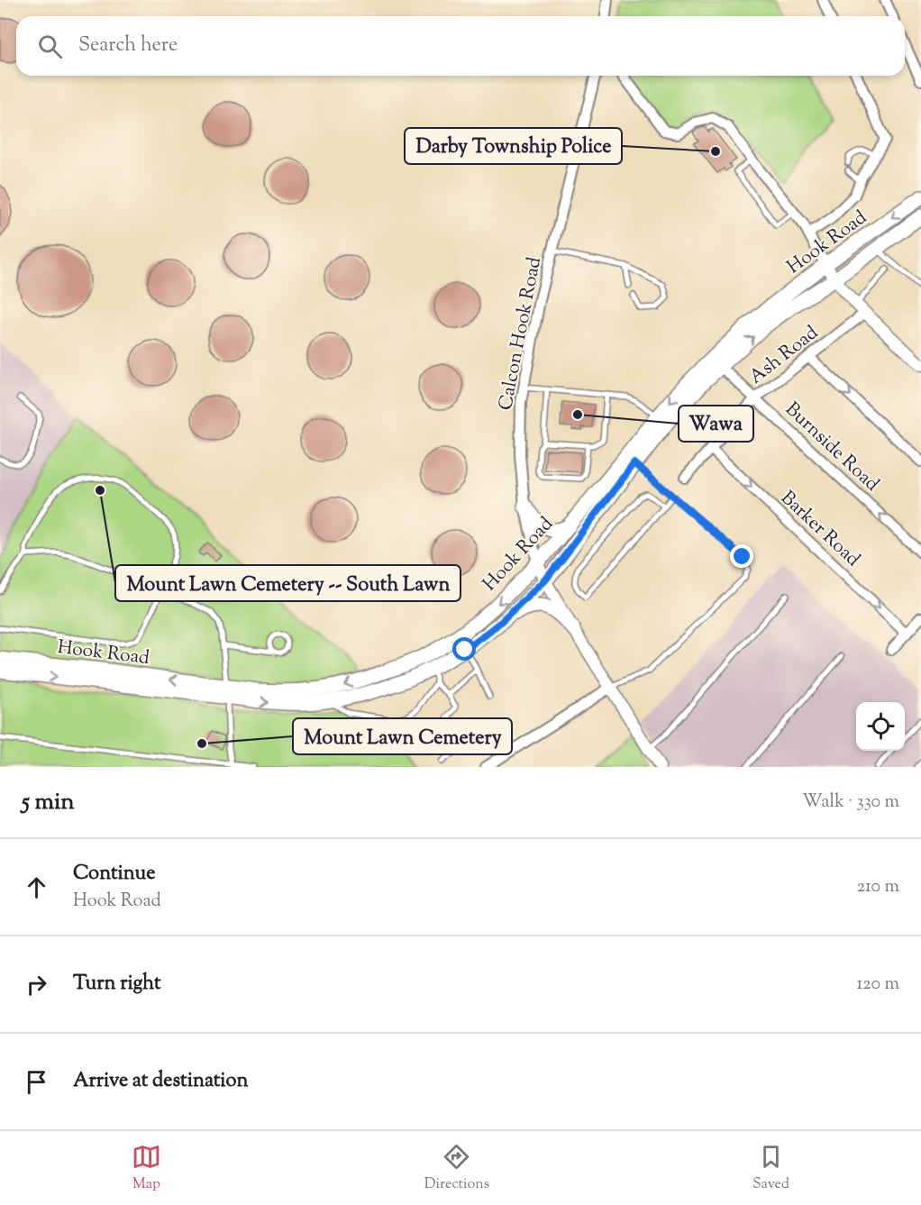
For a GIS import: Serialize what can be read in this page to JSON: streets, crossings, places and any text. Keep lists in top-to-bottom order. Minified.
{"streets":{"main road":["Hook Road"],"street":["Calcon Hook Road","Ash Road","Burnside Road","Barker Road"]},"crossings":[["Hook Road","Calcon Hook Road"],["Hook Road","Burnside Road"],["Ash Road","Burnside Road"],["Ash Road","Barker Road"]],"one_way":["Barker Road"],"places":["Darby Township Police","Wawa","Mount Lawn Cemetery -- South Lawn","Mount Lawn Cemetery"],"page":{"search":"Search here","heading":["5 min","Walk · 330 m"],"list":[["Continue","Hook Road","210 m"],["Turn right","120 m"],"Arrive at destination"],"nav":["Map","Directions","Saved"]}}
